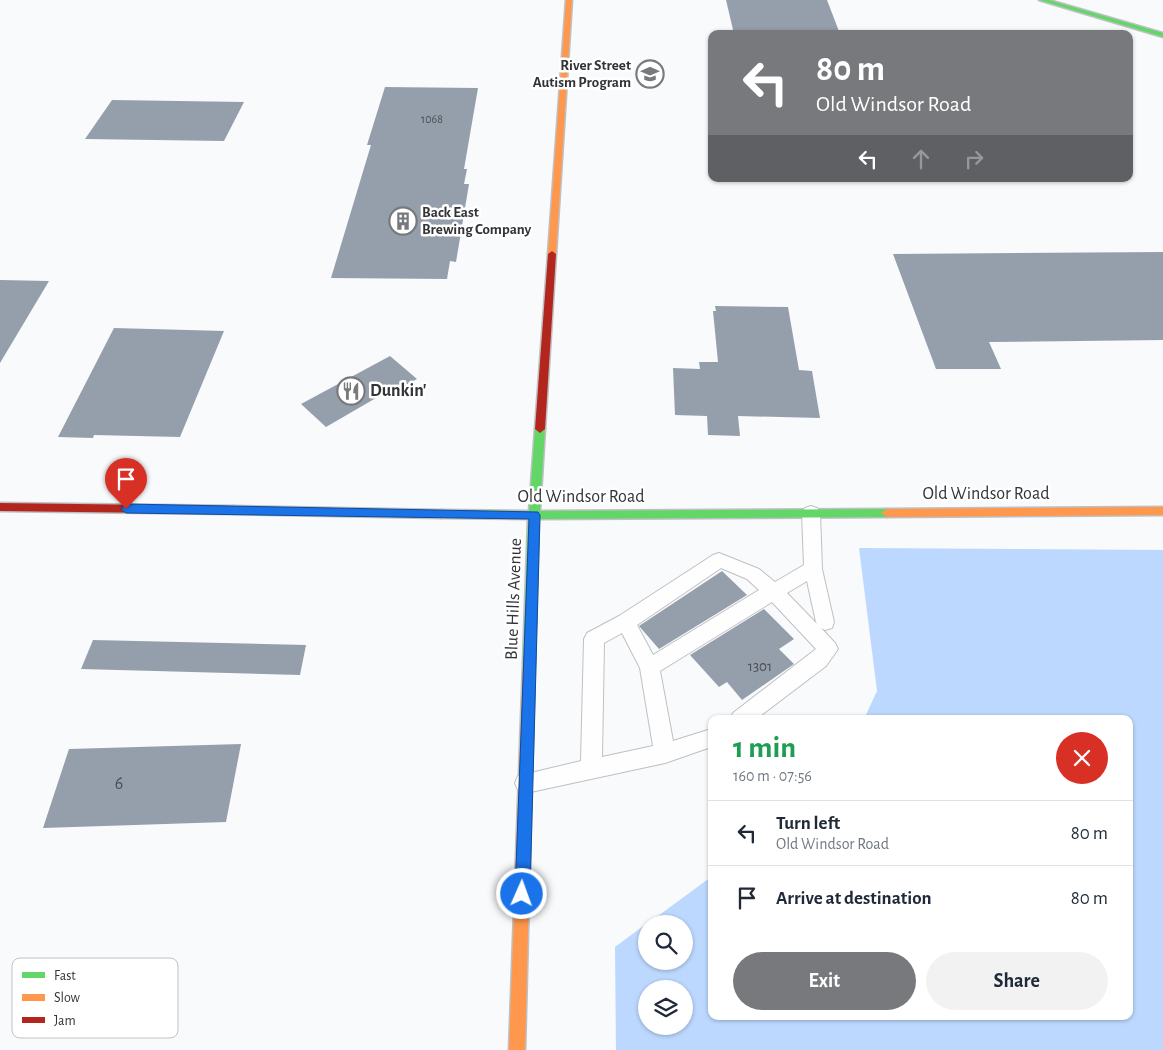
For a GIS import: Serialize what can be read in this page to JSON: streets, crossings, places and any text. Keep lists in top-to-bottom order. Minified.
{"streets":{"main road":["Old Windsor Road","Blue Hills Avenue"]},"crossings":[["Old Windsor Road","Blue Hills Avenue"]],"places":{"school or university":["River Street Autism Program"],"building":["Back East Brewing Company"],"restaurant":["Dunkin'"]},"house_numbers":["1068","1301","6"],"legend":["Fast","Slow","Jam"],"page":{"turn":["80 m","Old Windsor Road"],"heading":["1 min","160 m · 07:56"],"list":[{"name":"Turn left","note":"Old Windsor Road","value":"80 m"},{"name":"Arrive at destination","value":"80 m"}],"buttons":["Exit","Share"]}}
